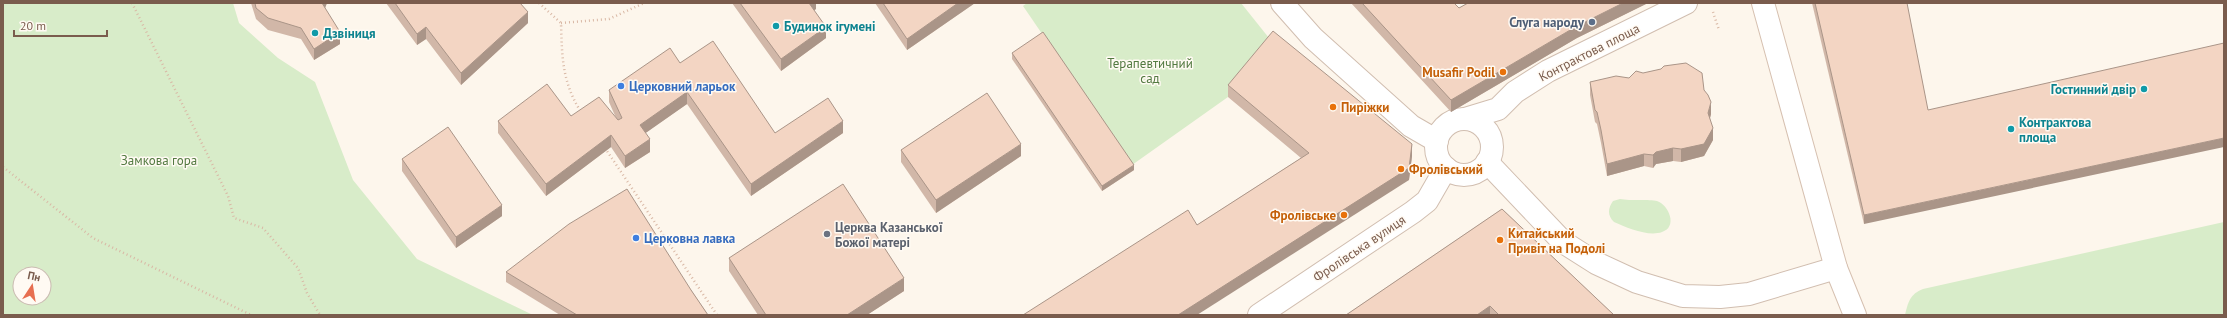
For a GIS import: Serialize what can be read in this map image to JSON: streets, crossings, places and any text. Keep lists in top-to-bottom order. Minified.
{"streets":{"street":["Контрактова площа","Фролівська вулиця"]},"crossings":[["Контрактова площа","Фролівська вулиця"]],"parks":["Терапевтичний сад","Замкова гора"],"places":["Слуга народу","Будинок ігумені","Дзвіниця","Musafir Podil","Церковний ларьок","Гостинний двір","Пиріжки","Контрактова площа","Фролівський","Фролівське","Церква Казанської Божої матері","Церковна лавка","Китайський Привіт на Подолі"],"scale_bar":"20 m","north":"top"}
